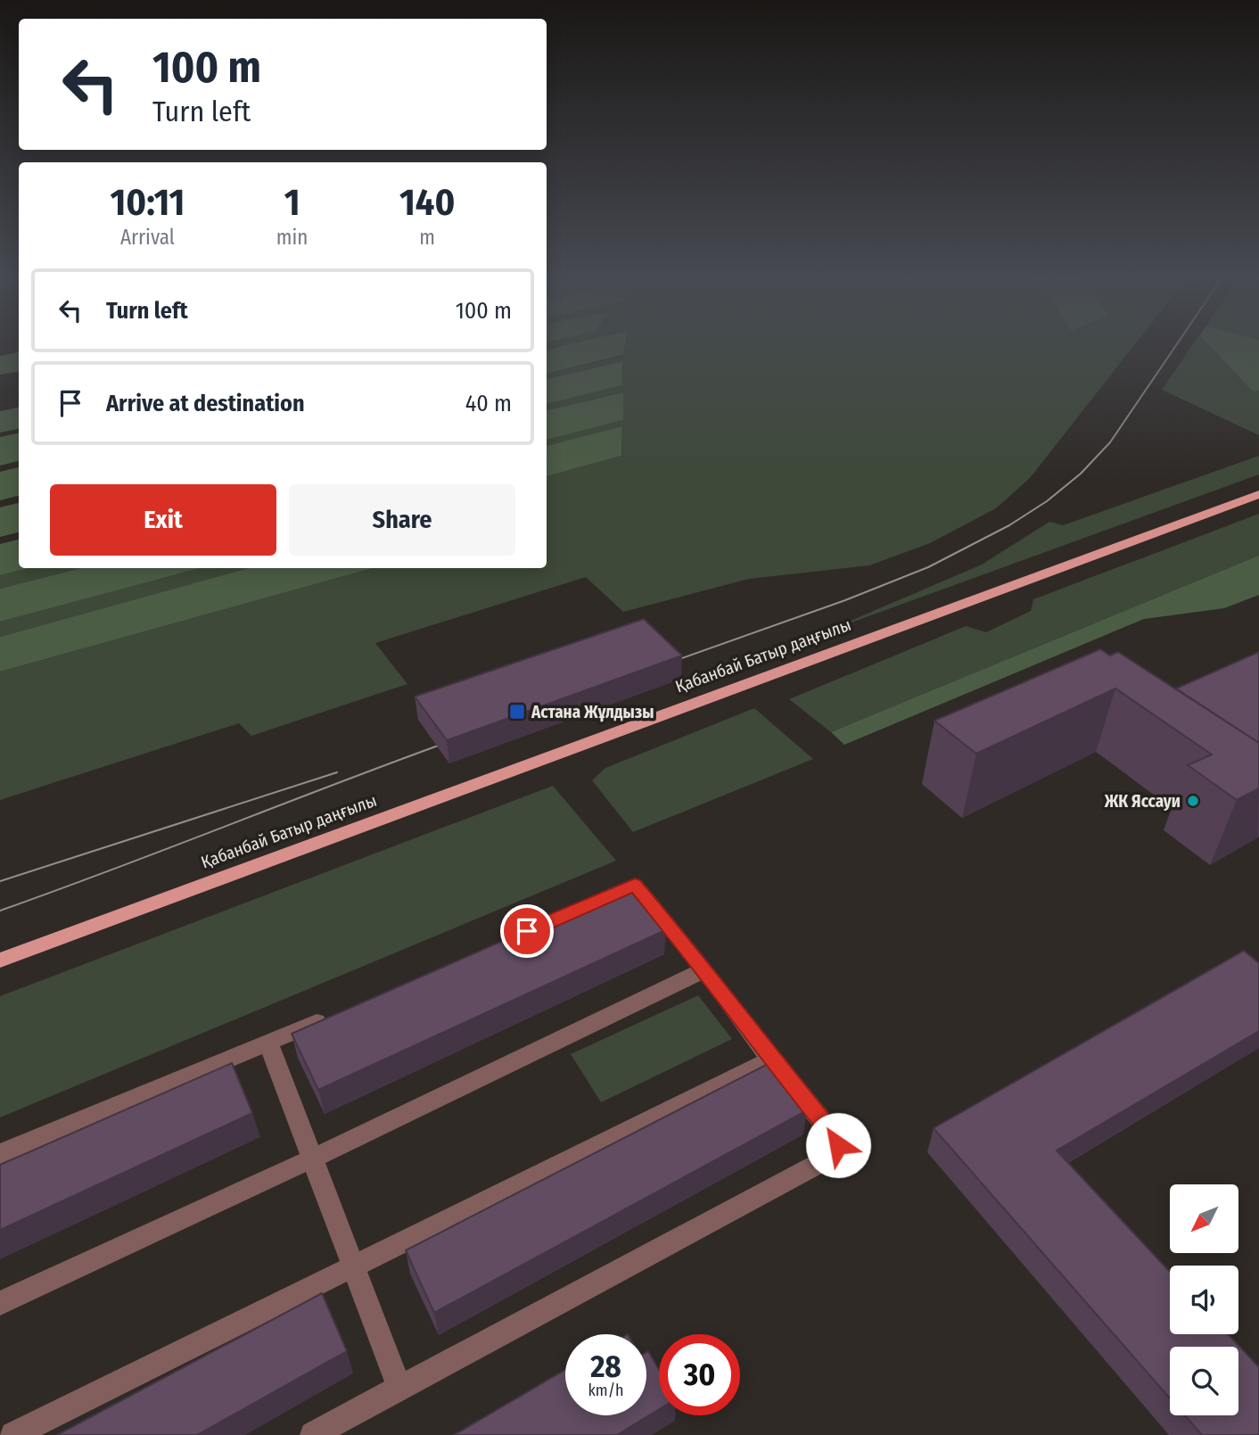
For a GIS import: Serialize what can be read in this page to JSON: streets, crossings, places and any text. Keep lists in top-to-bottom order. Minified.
{"streets":{"main road":["Қабанбай Батыр даңғылы"]},"places":{"transit":["Астана Жұлдызы"],"other":["ЖК Яссауи"]},"north":"bottom left","page":{"turn":["100 m","Turn left"],"eta":["10:11","Arrival","1","min","140","m"],"list":[{"name":"Turn left","value":"100 m"},{"name":"Arrive at destination","value":"40 m"}],"buttons":["Exit","Share"],"speed":"28 km/h","limit":"30"}}
